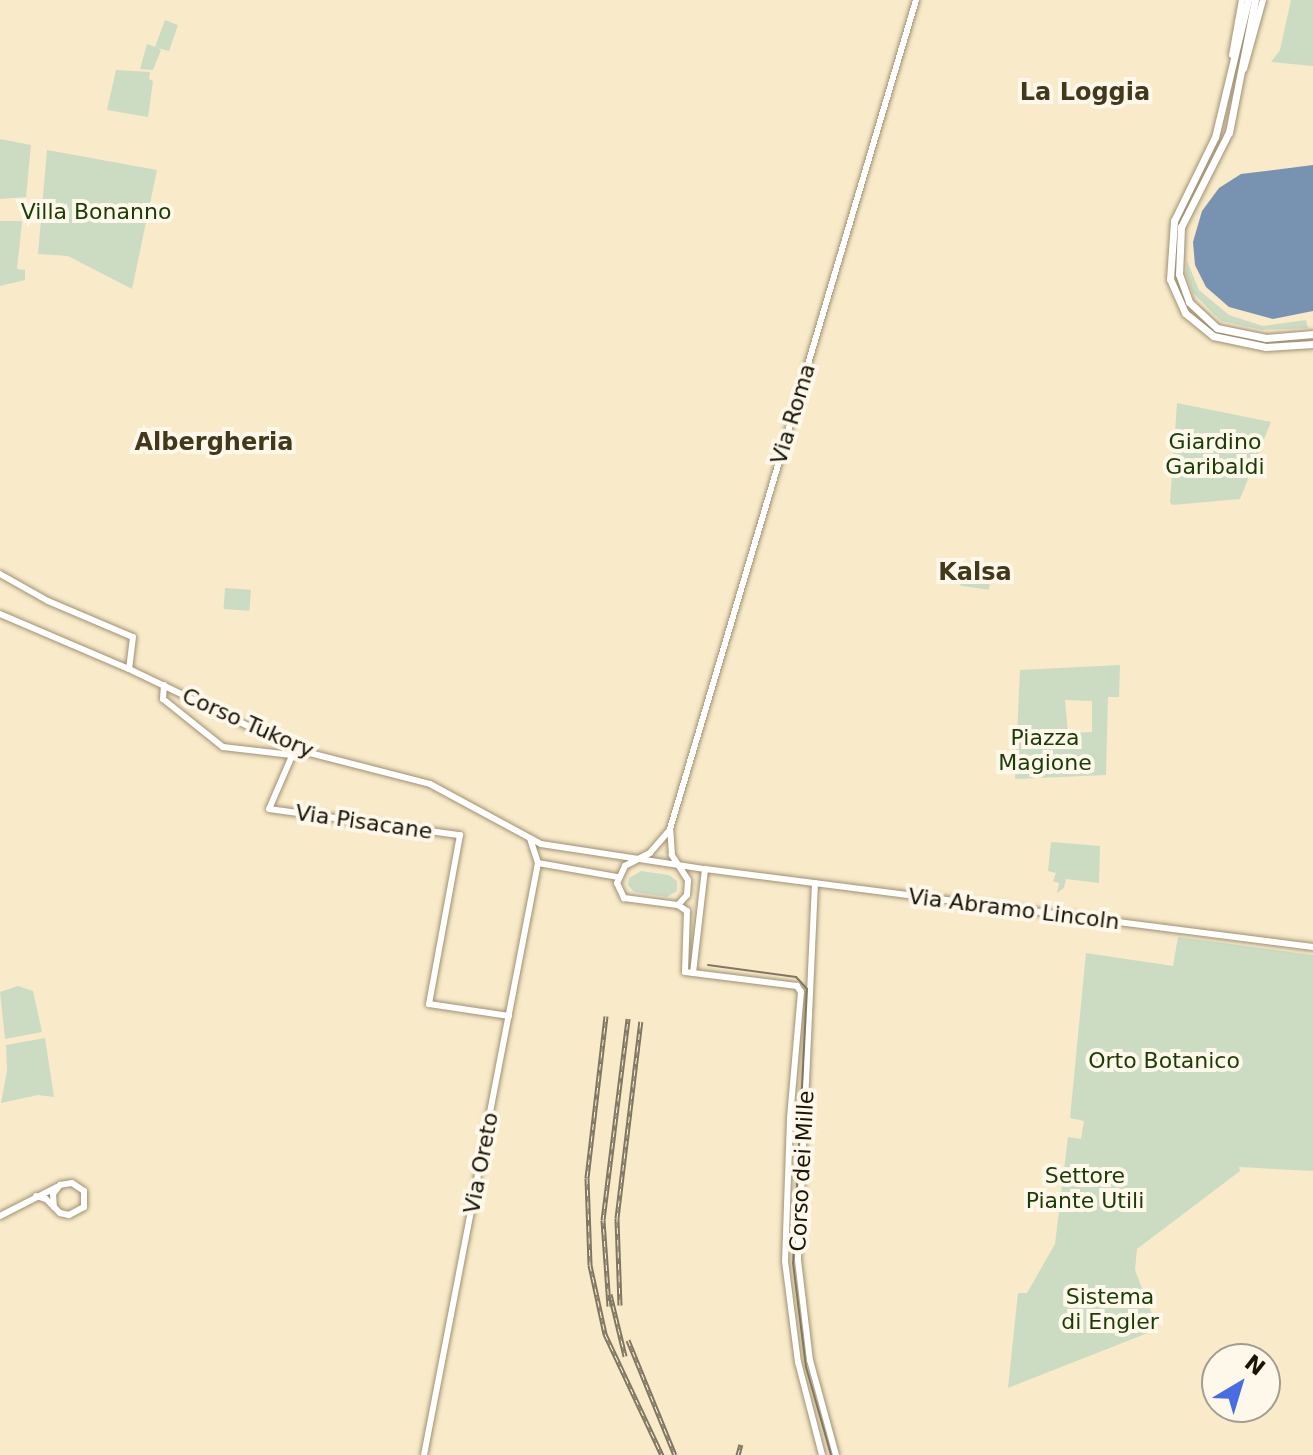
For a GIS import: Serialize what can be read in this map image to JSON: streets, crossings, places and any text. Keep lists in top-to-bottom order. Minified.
{"streets":{"street":["Via Roma","Corso Tukory","Via Pisacane","Via Abramo Lincoln","Via Oreto","Corso dei Mille"]},"crossings":[["Corso Tukory","Via Pisacane"],["Corso Tukory","Via Abramo Lincoln"],["Via Pisacane","Via Oreto"],["Via Abramo Lincoln","Corso dei Mille"]],"districts":["La Loggia","Albergheria","Kalsa"],"parks":["Villa Bonanno","Giardino Garibaldi","Piazza Magione","Orto Botanico","Settore Piante Utili","Sistema di Engler"],"north":"top right"}
